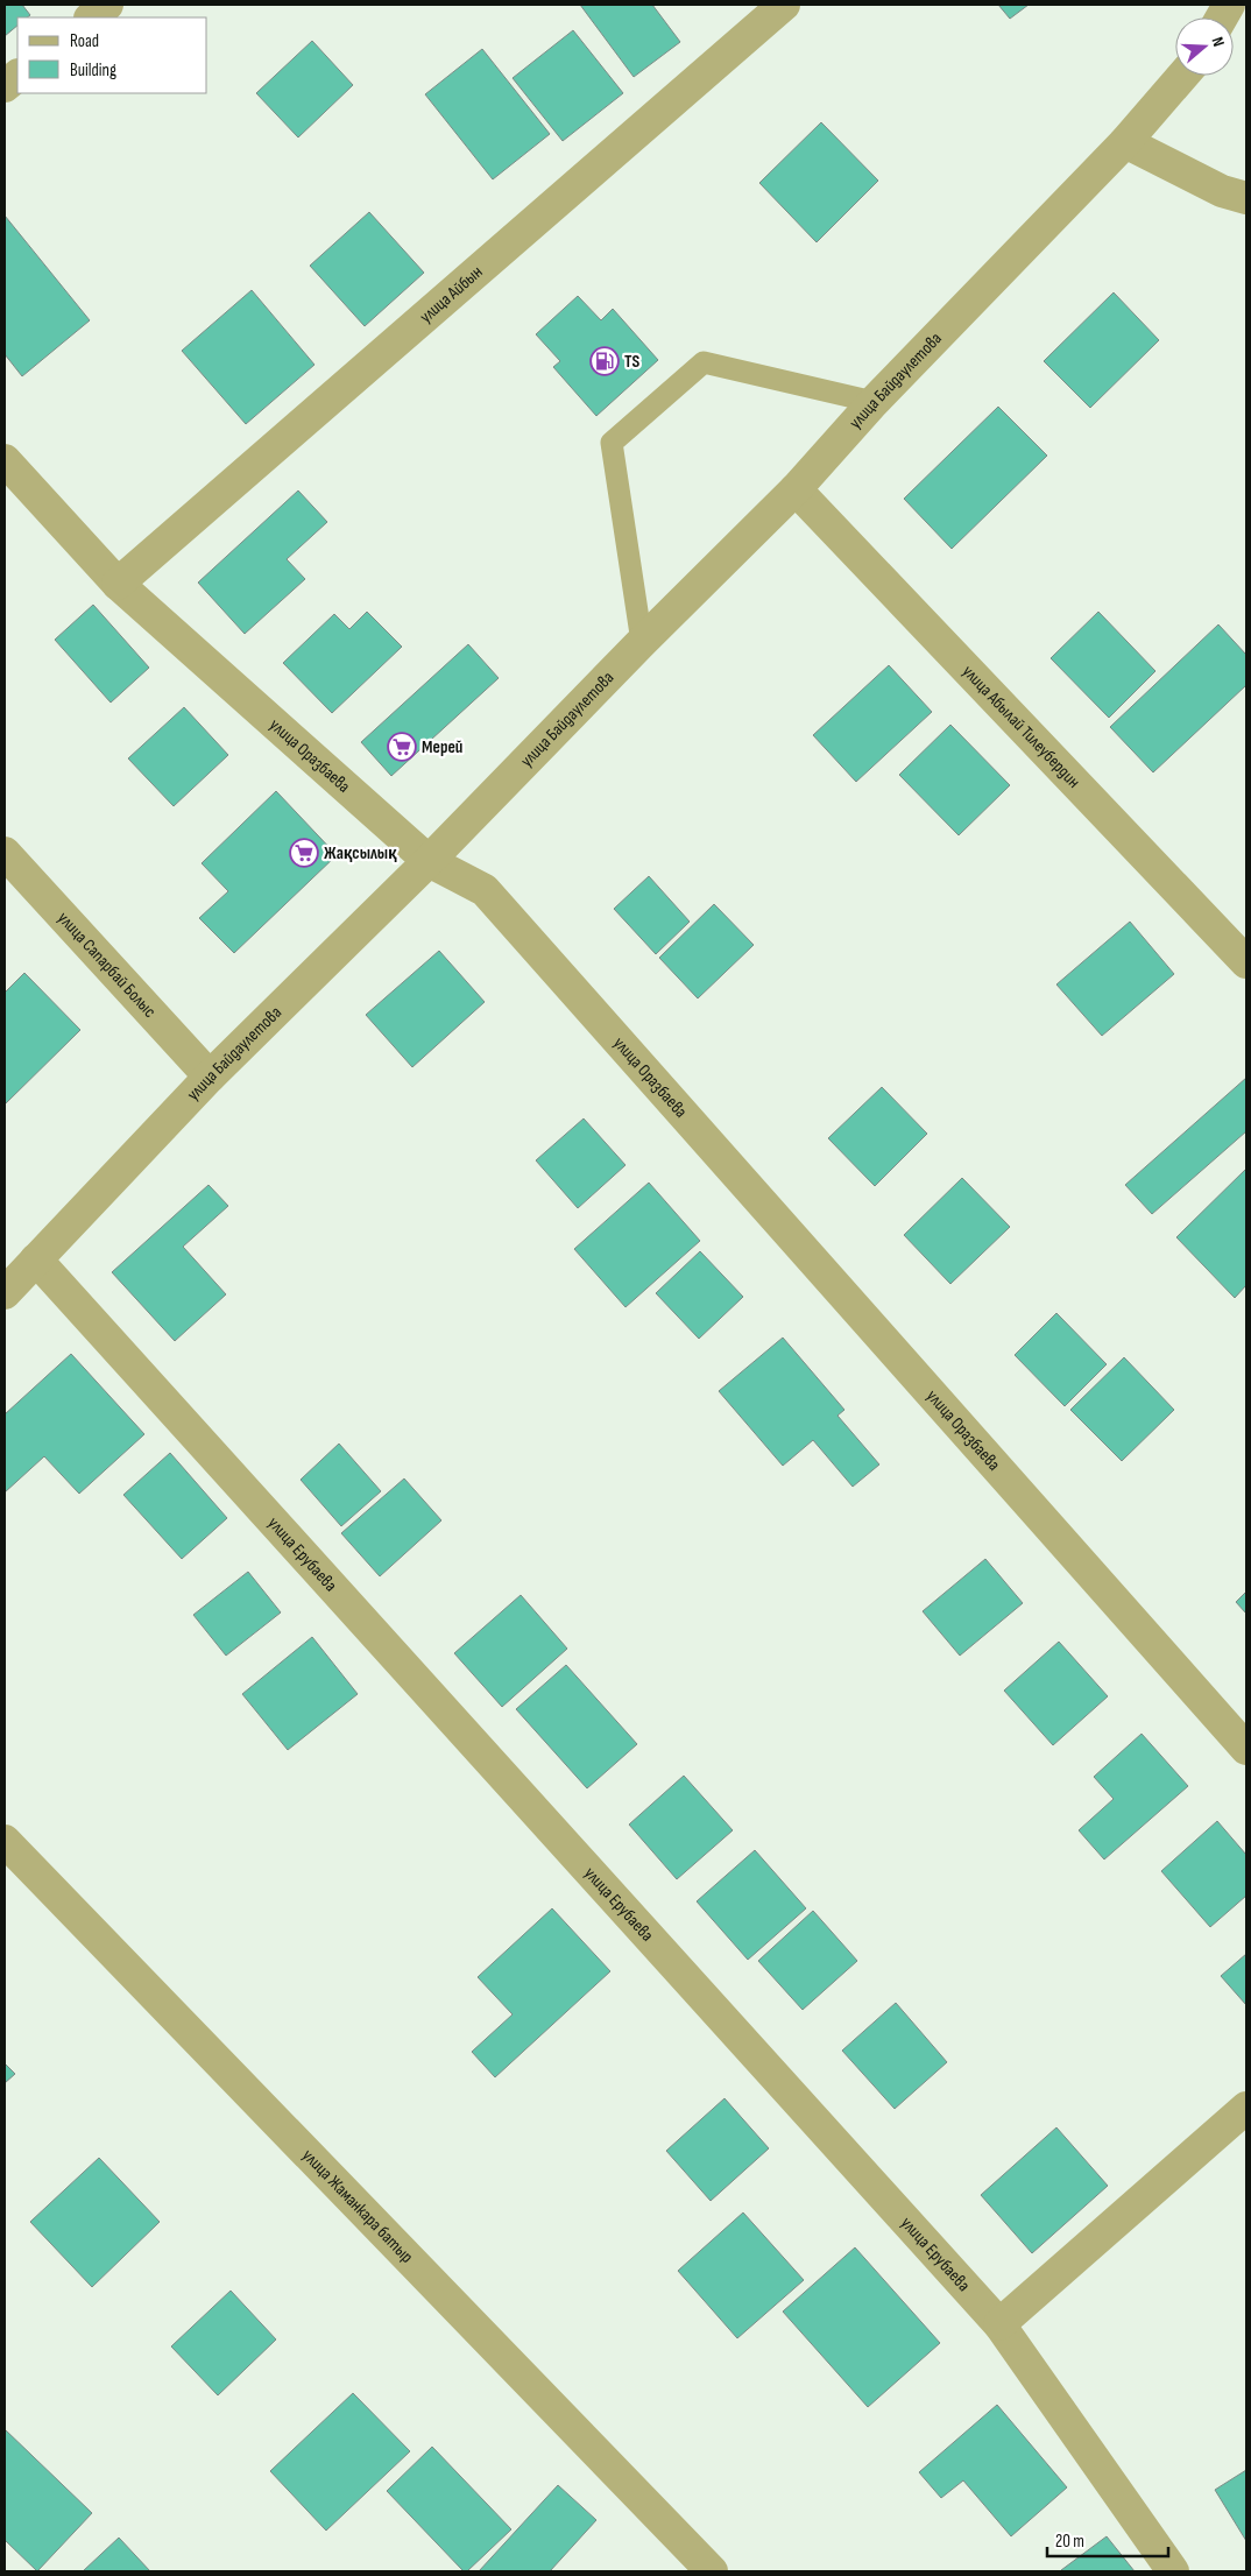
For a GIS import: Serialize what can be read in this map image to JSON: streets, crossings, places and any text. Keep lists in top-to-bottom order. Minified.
{"streets":{"street":["улица Айбын","улица Байдаулетова","улица Абылай Тилеубердин","улица Оразбаева","улица Cапарбай Болыс","улица Ерубаева","улица Жаманкара батыр"]},"crossings":[["улица Айбын","улица Оразбаева"],["улица Байдаулетова","улица Абылай Тилеубердин"],["улица Байдаулетова","улица Оразбаева"],["улица Байдаулетова","улица Cапарбай Болыс"],["улица Байдаулетова","улица Ерубаева"]],"places":{"fuel station":["TS"],"supermarket":["Мерей","Жақсылық"]},"legend":["Road","Building"],"scale_bar":"20 m","north":"right"}
